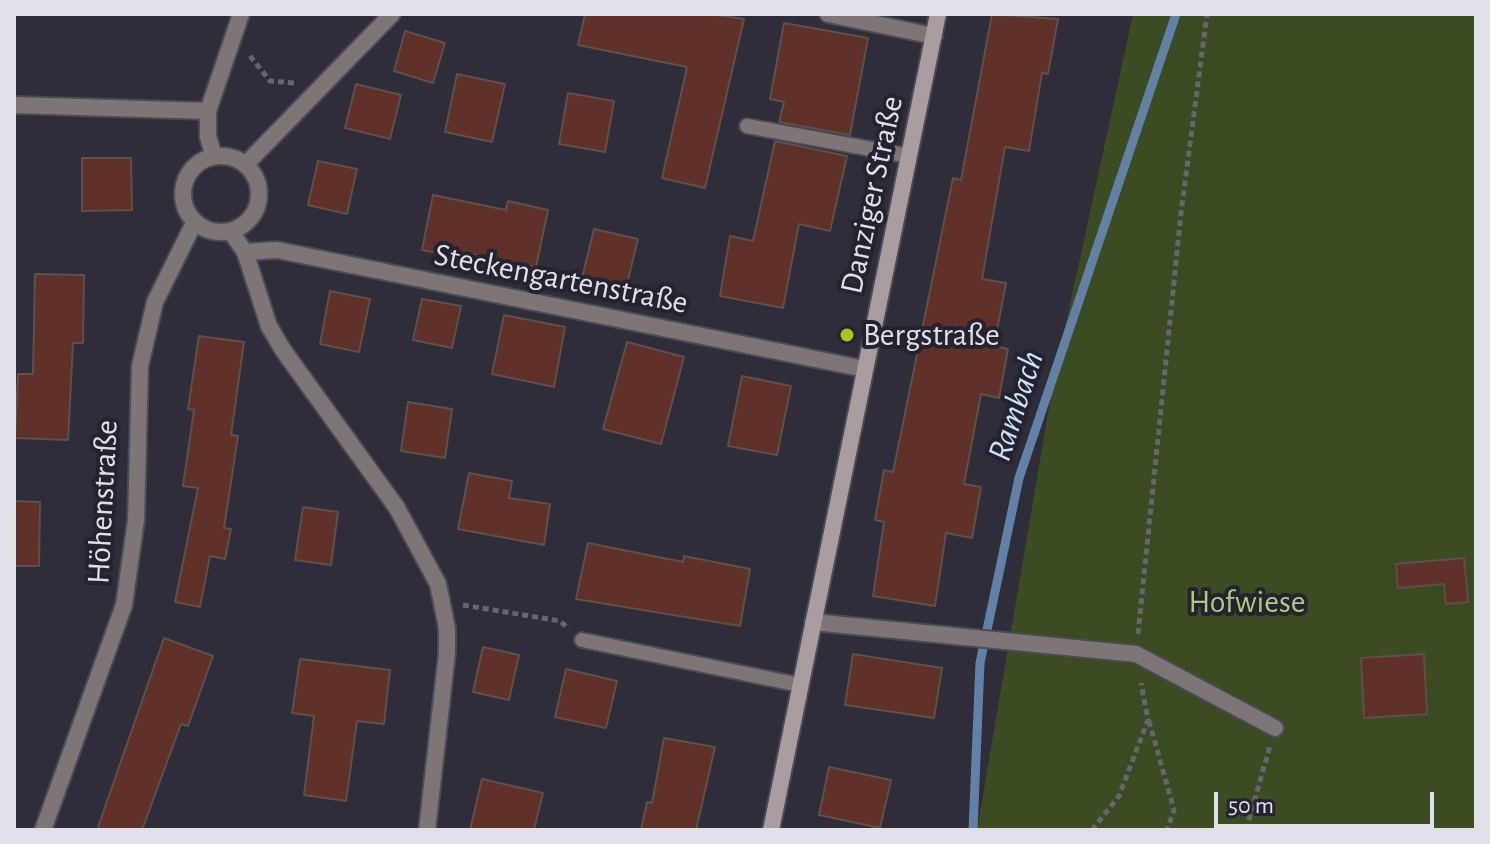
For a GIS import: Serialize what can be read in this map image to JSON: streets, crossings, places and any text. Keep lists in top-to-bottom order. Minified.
{"streets":{"main road":["Danziger Straße"],"street":["Steckengartenstraße","Höhenstraße"]},"crossings":[["Danziger Straße","Steckengartenstraße"]],"water":["Rambach"],"parks":["Hofwiese"],"places":["Bergstraße"],"scale_bar":"50 m"}
